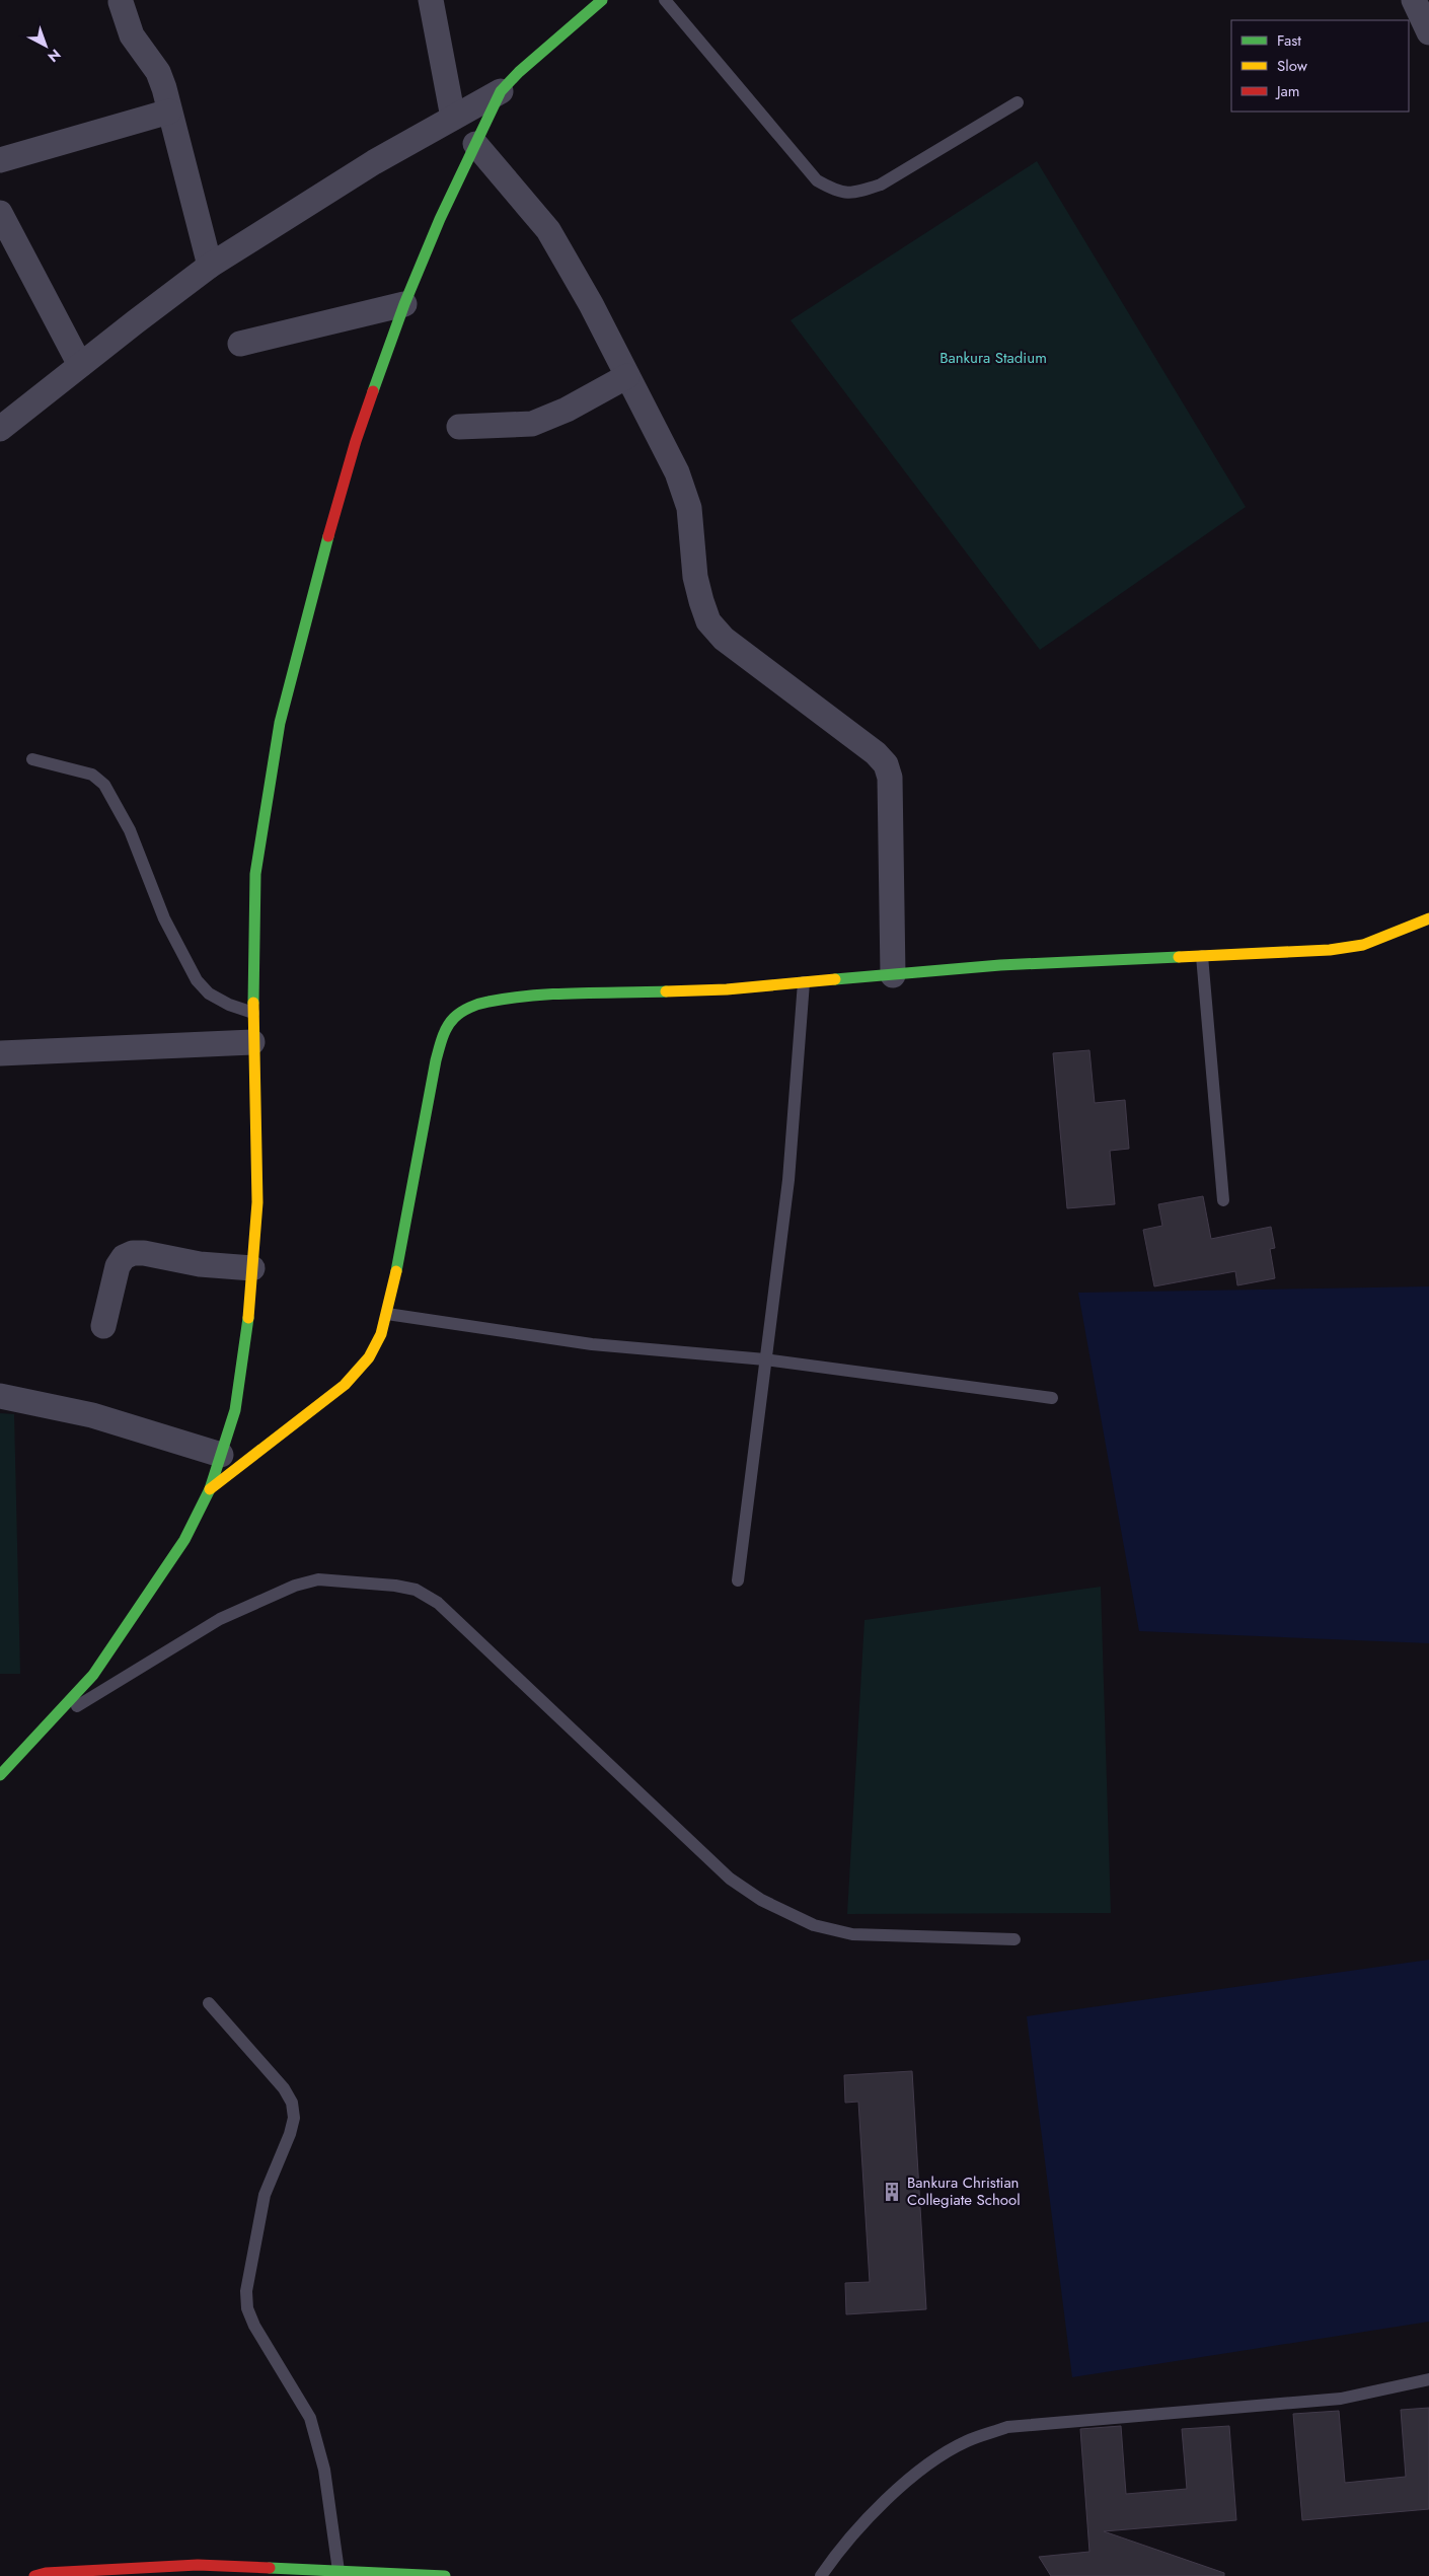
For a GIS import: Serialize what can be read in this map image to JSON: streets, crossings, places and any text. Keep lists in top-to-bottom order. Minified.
{"parks":["Bankura Stadium"],"places":{"building":["Bankura Christian Collegiate School"]},"legend":["Fast","Slow","Jam"],"north":"bottom right"}
